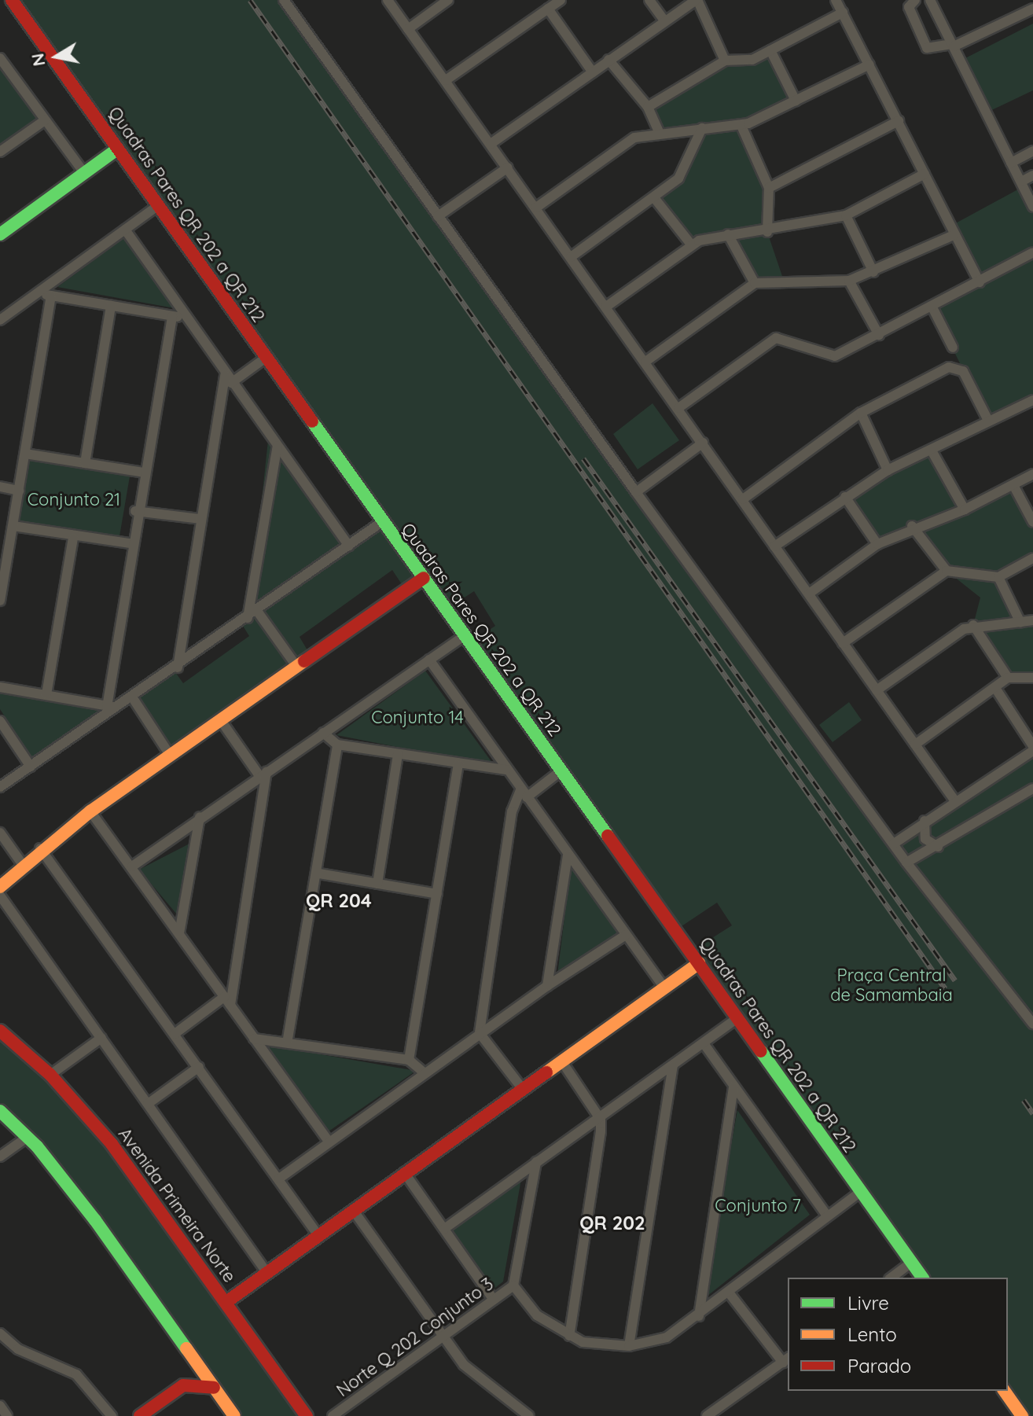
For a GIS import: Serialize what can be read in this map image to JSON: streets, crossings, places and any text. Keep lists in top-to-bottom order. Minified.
{"streets":{"street":["Quadras Pares QR 202 a QR 212","Avenida Primeira Norte","Norte Q 202 Conjunto 3"]},"crossings":[["Quadras Pares QR 202 a QR 212","Norte Q 202 Conjunto 3"]],"districts":["QR 204","QR 202"],"parks":["Conjunto 21","Conjunto 14","Praça Central de Samambaia","Conjunto 7"],"legend":["Livre","Lento","Parado"],"north":"left"}
